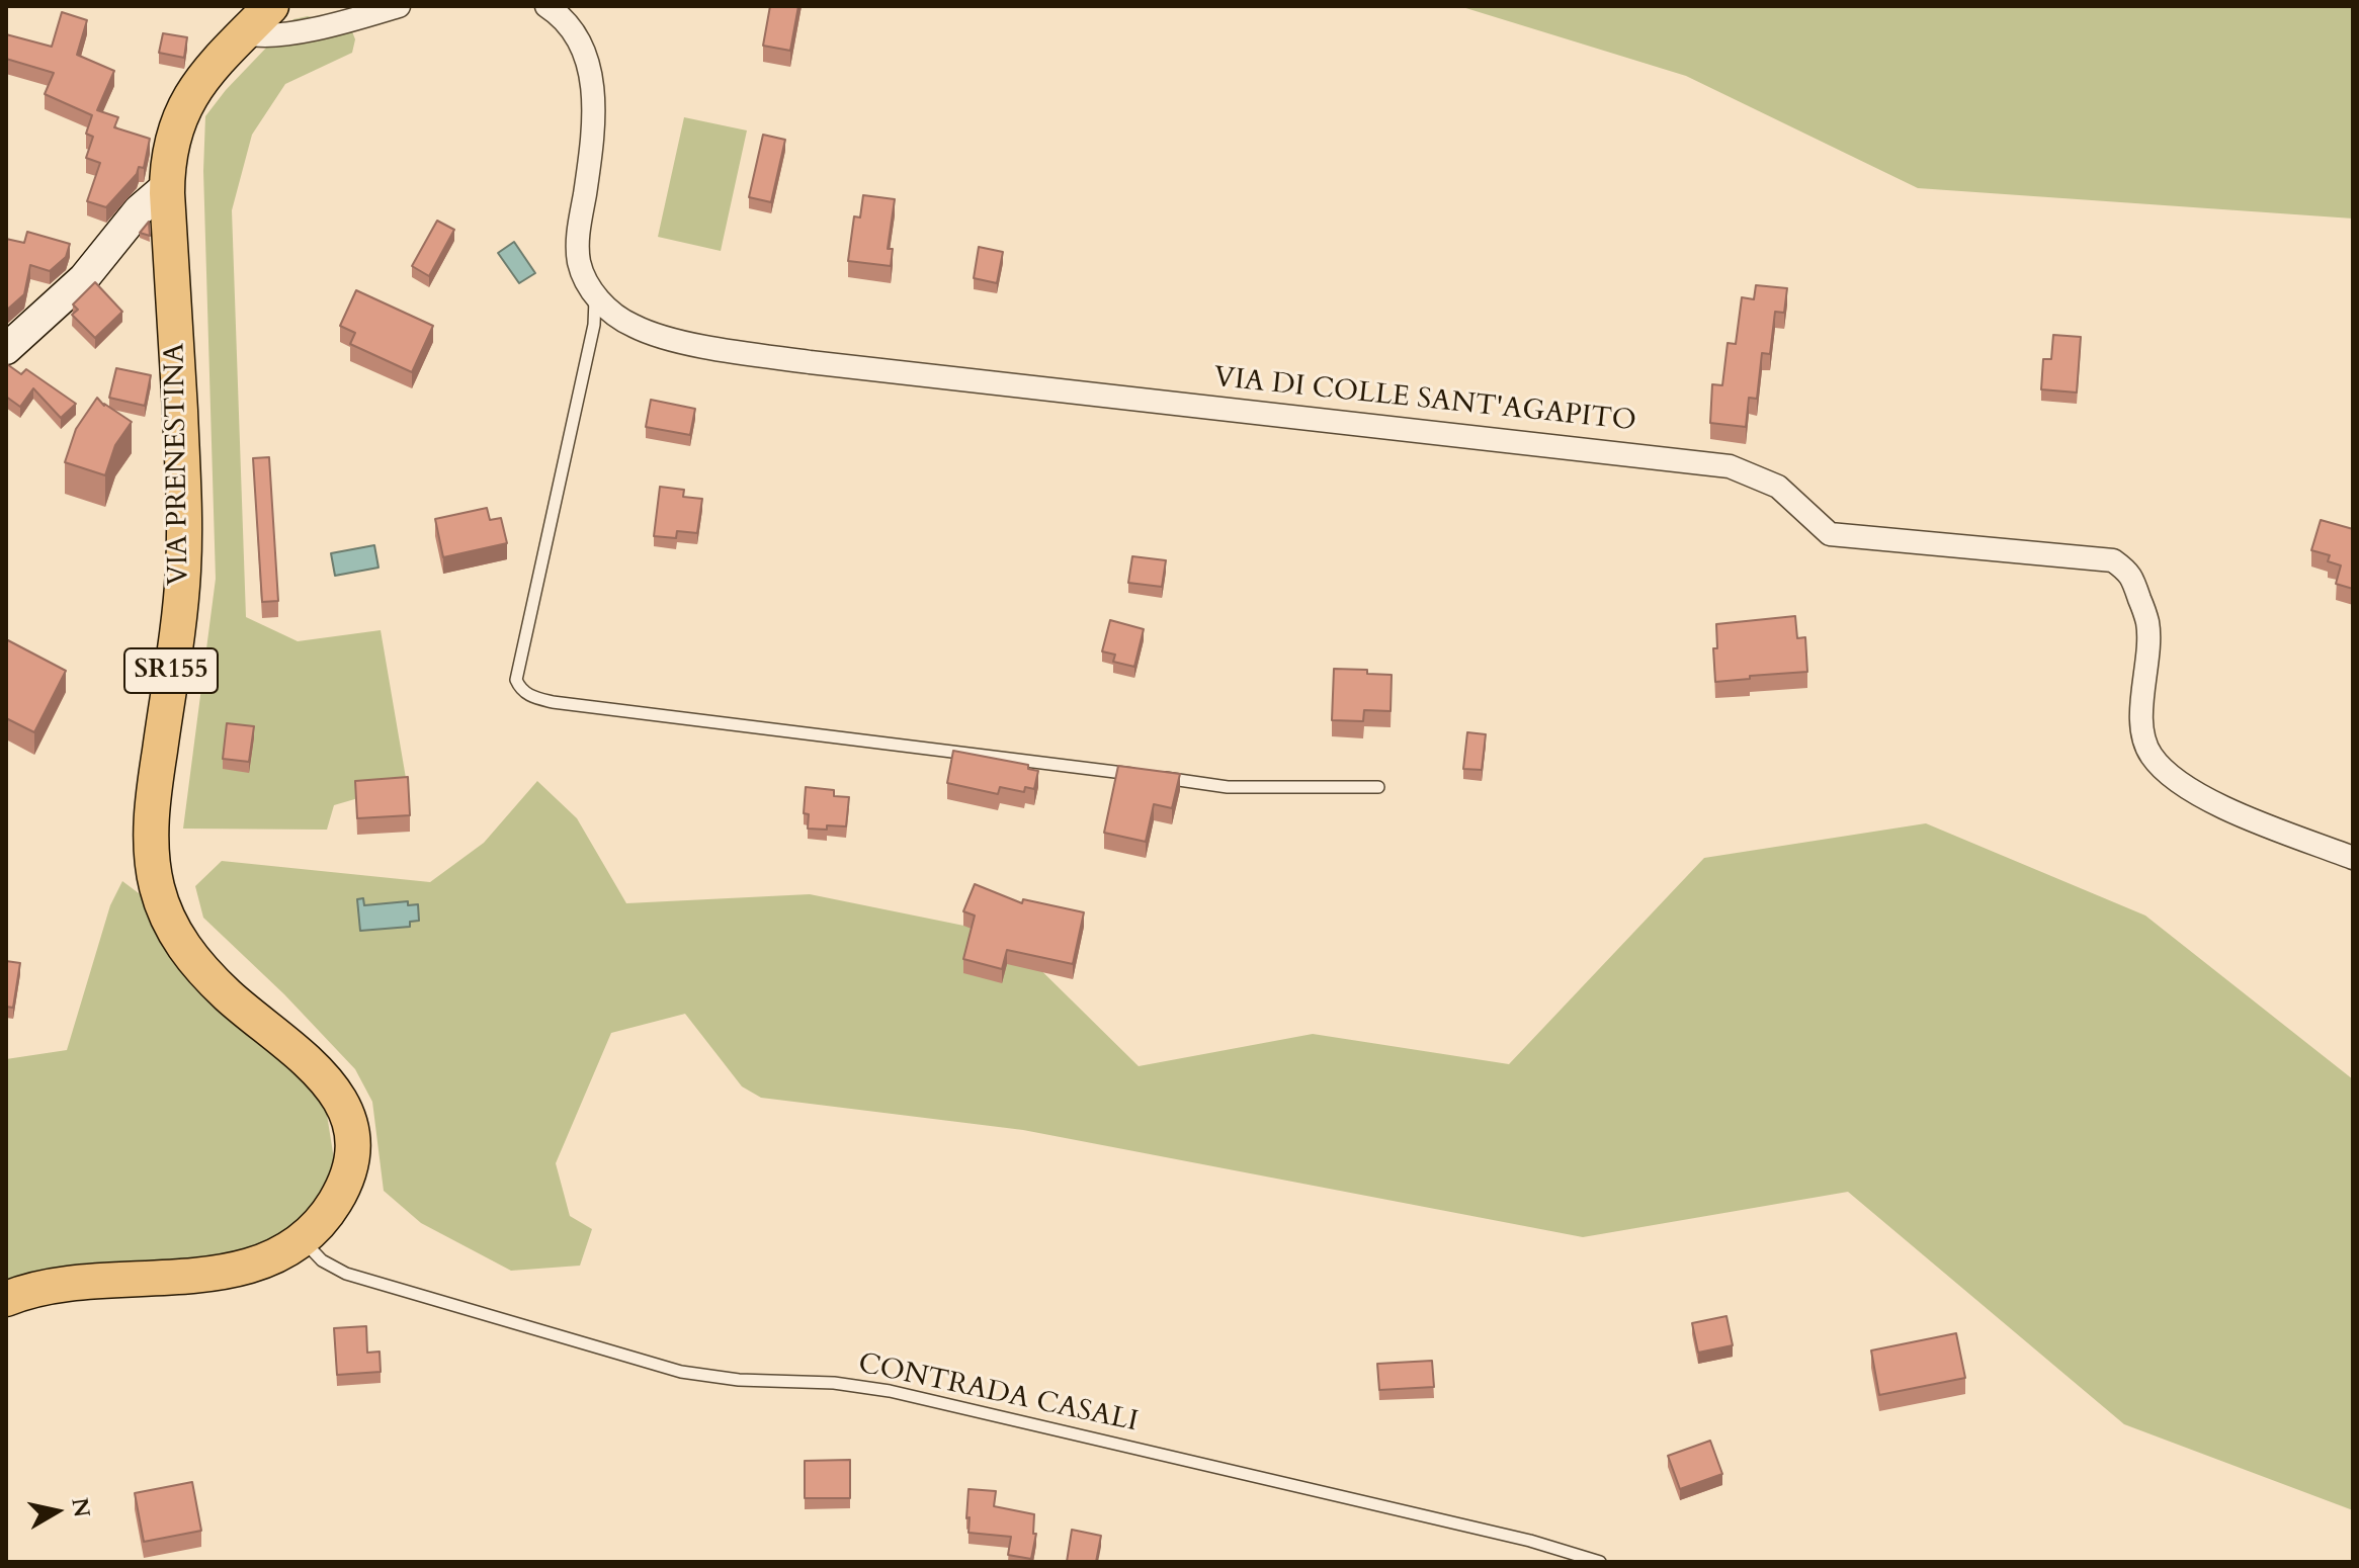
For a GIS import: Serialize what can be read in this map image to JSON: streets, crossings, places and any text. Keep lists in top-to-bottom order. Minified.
{"streets":{"main road":["VIA PRENESTINA","SR155"],"street":["VIA DI COLLE SANT'AGAPITO"],"lane":["CONTRADA CASALI"]},"crossings":[["VIA PRENESTINA","CONTRADA CASALI"]],"north":"right"}
